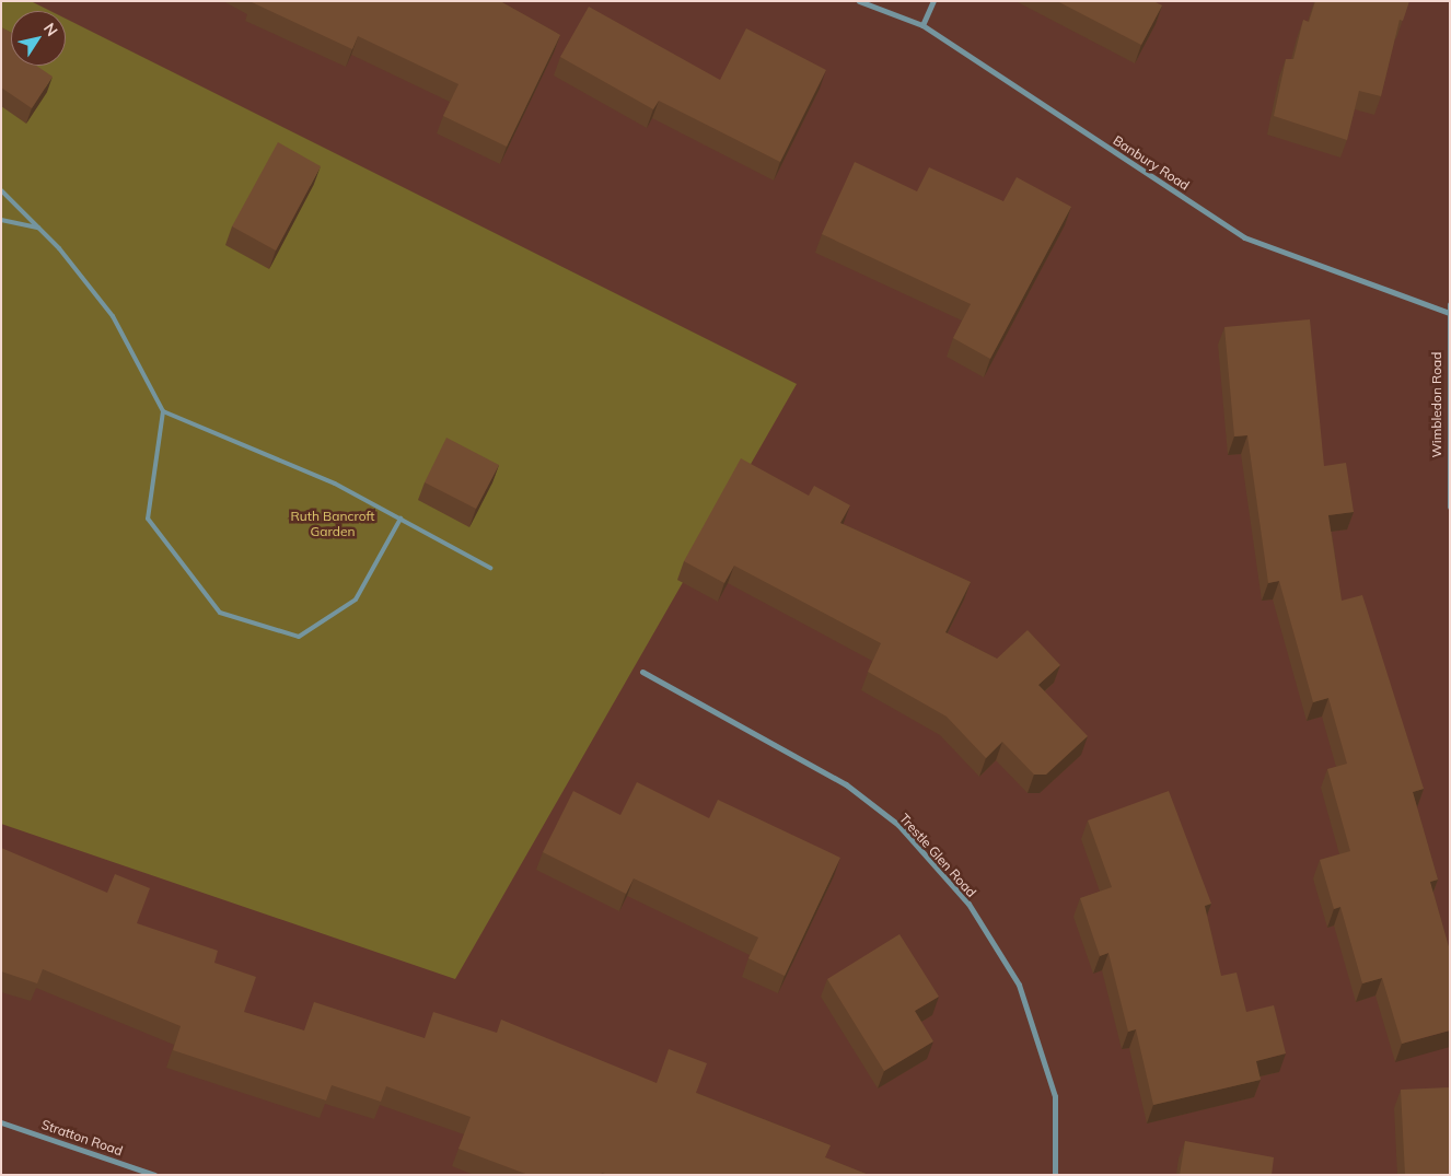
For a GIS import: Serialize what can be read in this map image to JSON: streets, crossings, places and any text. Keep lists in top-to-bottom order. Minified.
{"streets":{"street":["Banbury Road","Wimbledon Road","Trestle Glen Road","Stratton Road"]},"crossings":[["Banbury Road","Wimbledon Road"]],"parks":["Ruth Bancroft Garden"],"north":"top right"}
